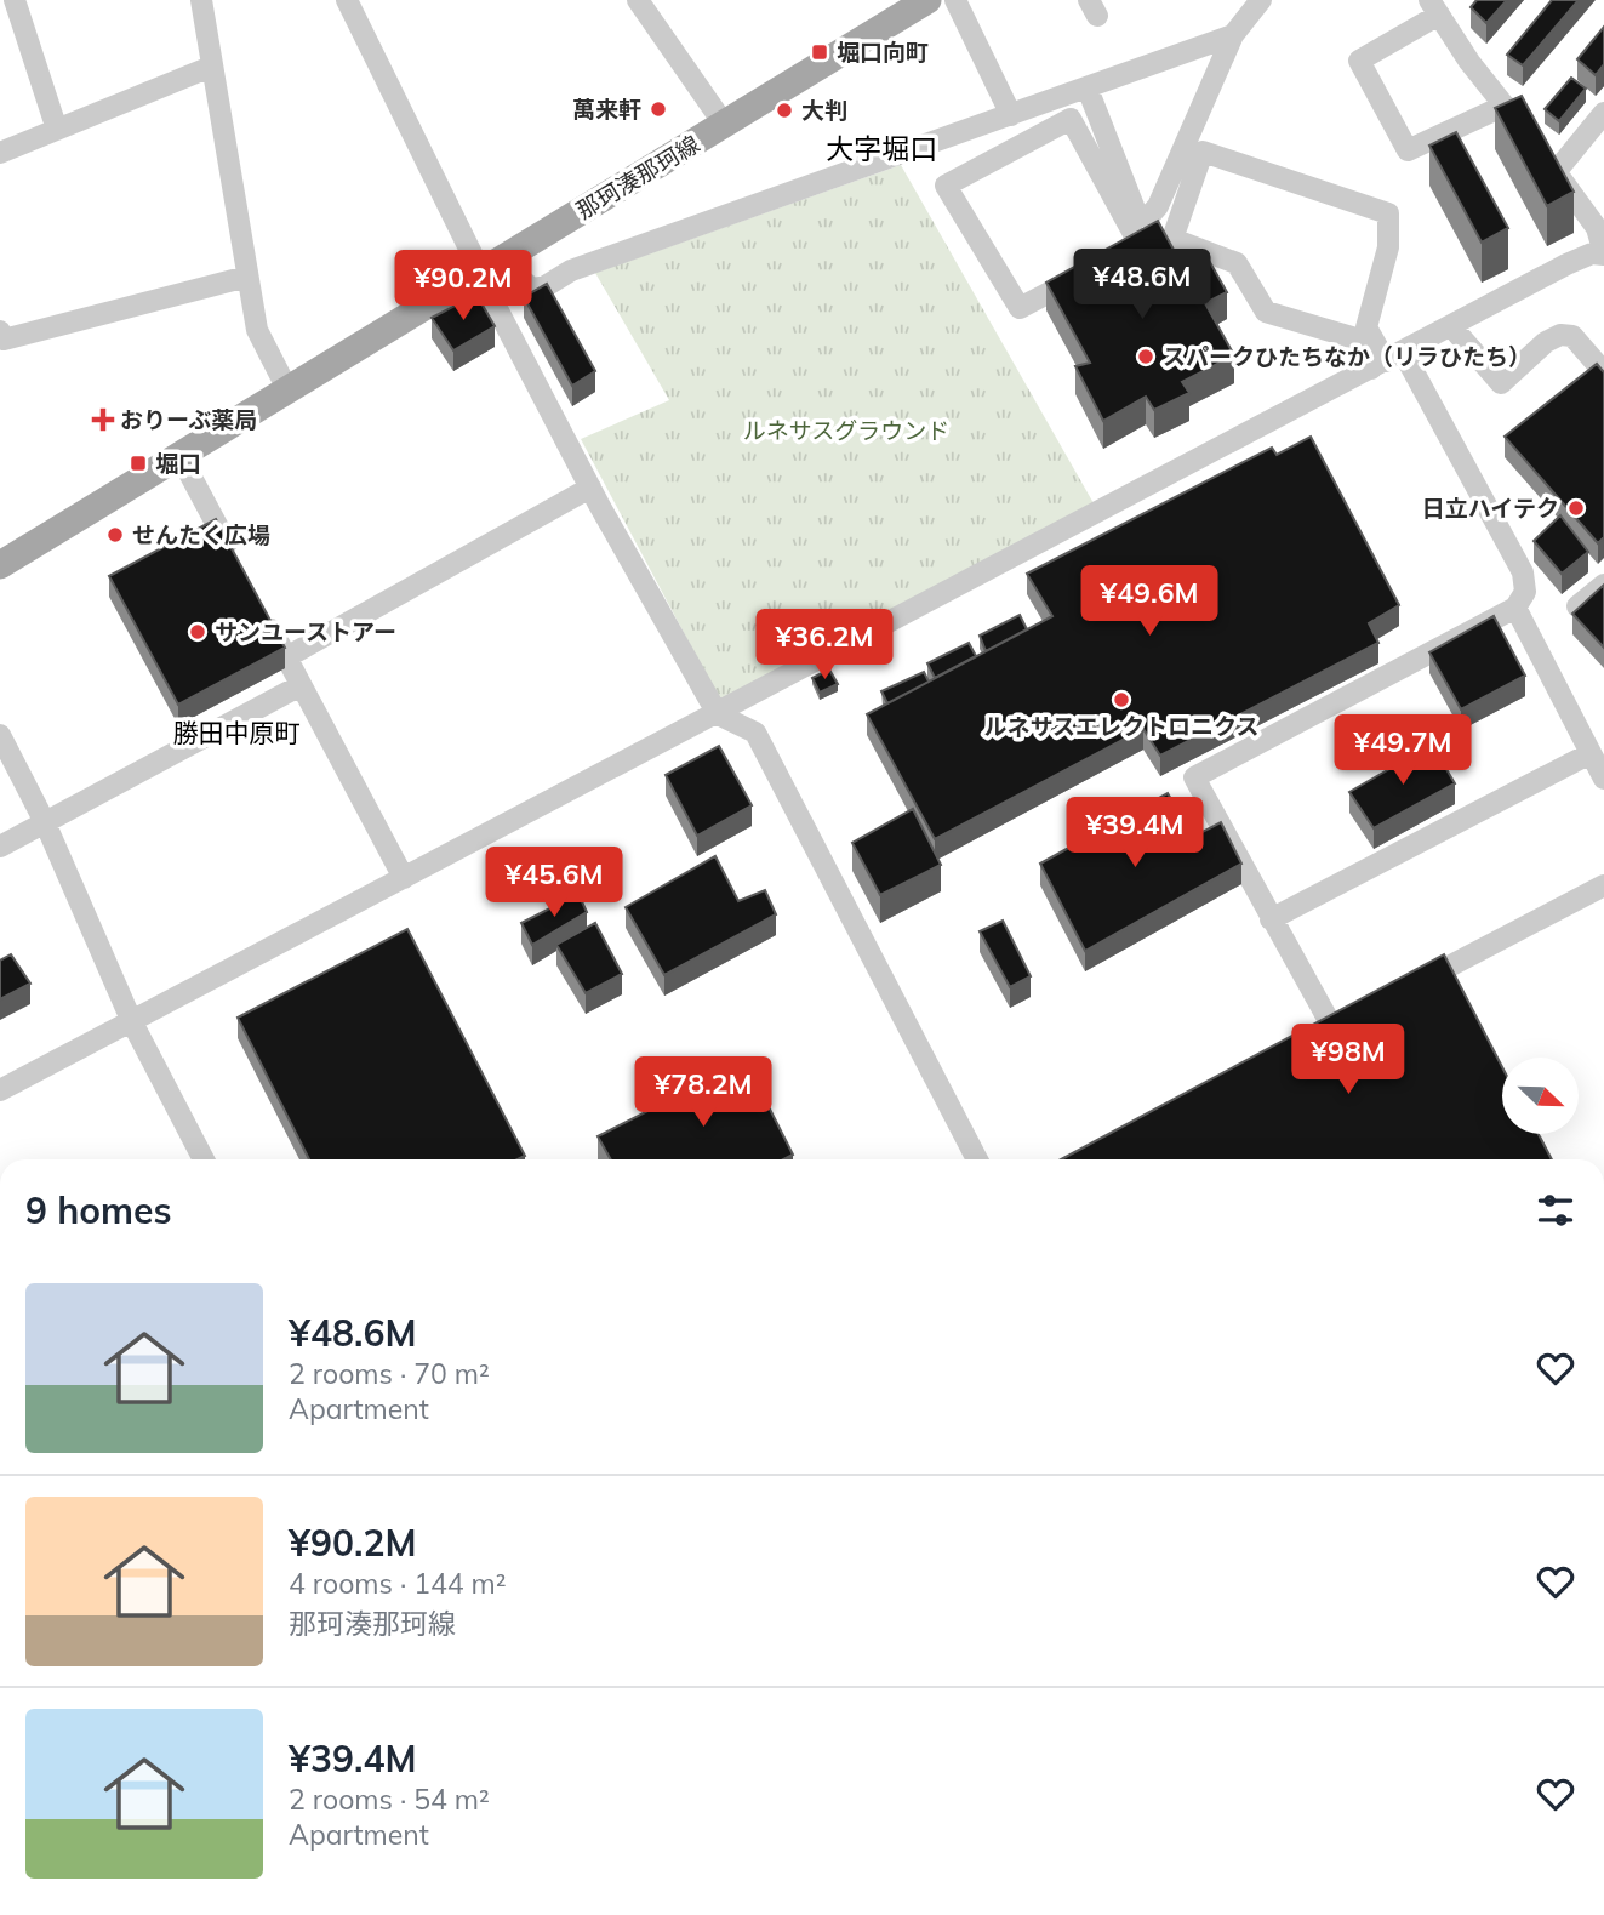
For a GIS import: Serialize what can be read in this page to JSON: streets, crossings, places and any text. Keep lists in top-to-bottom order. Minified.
{"streets":{"main road":["那珂湊那珂線"]},"districts":["大字堀口","勝田中原町"],"parks":["ルネサスグラウンド"],"places":{"transit":["堀口向町","堀口"],"other":["萬来軒","大判","スパークひたちなか（リラひたち）","日立ハイテク","せんたく広場","サンユーストアー","ルネサスエレクトロニクス"],"health":["おりーぶ薬局"]},"north":"bottom right","page":{"price":["¥48.6M","¥90.2M","¥49.6M","¥36.2M","¥49.7M","¥39.4M","¥45.6M","¥98M","¥78.2M"],"heading":"9 homes","list":[{"name":"¥48.6M","note":"2 rooms · 70 m² · Apartment"},{"name":"¥90.2M","note":"4 rooms · 144 m² · 那珂湊那珂線"},{"name":"¥39.4M","note":"2 rooms · 54 m² · Apartment"}]}}
